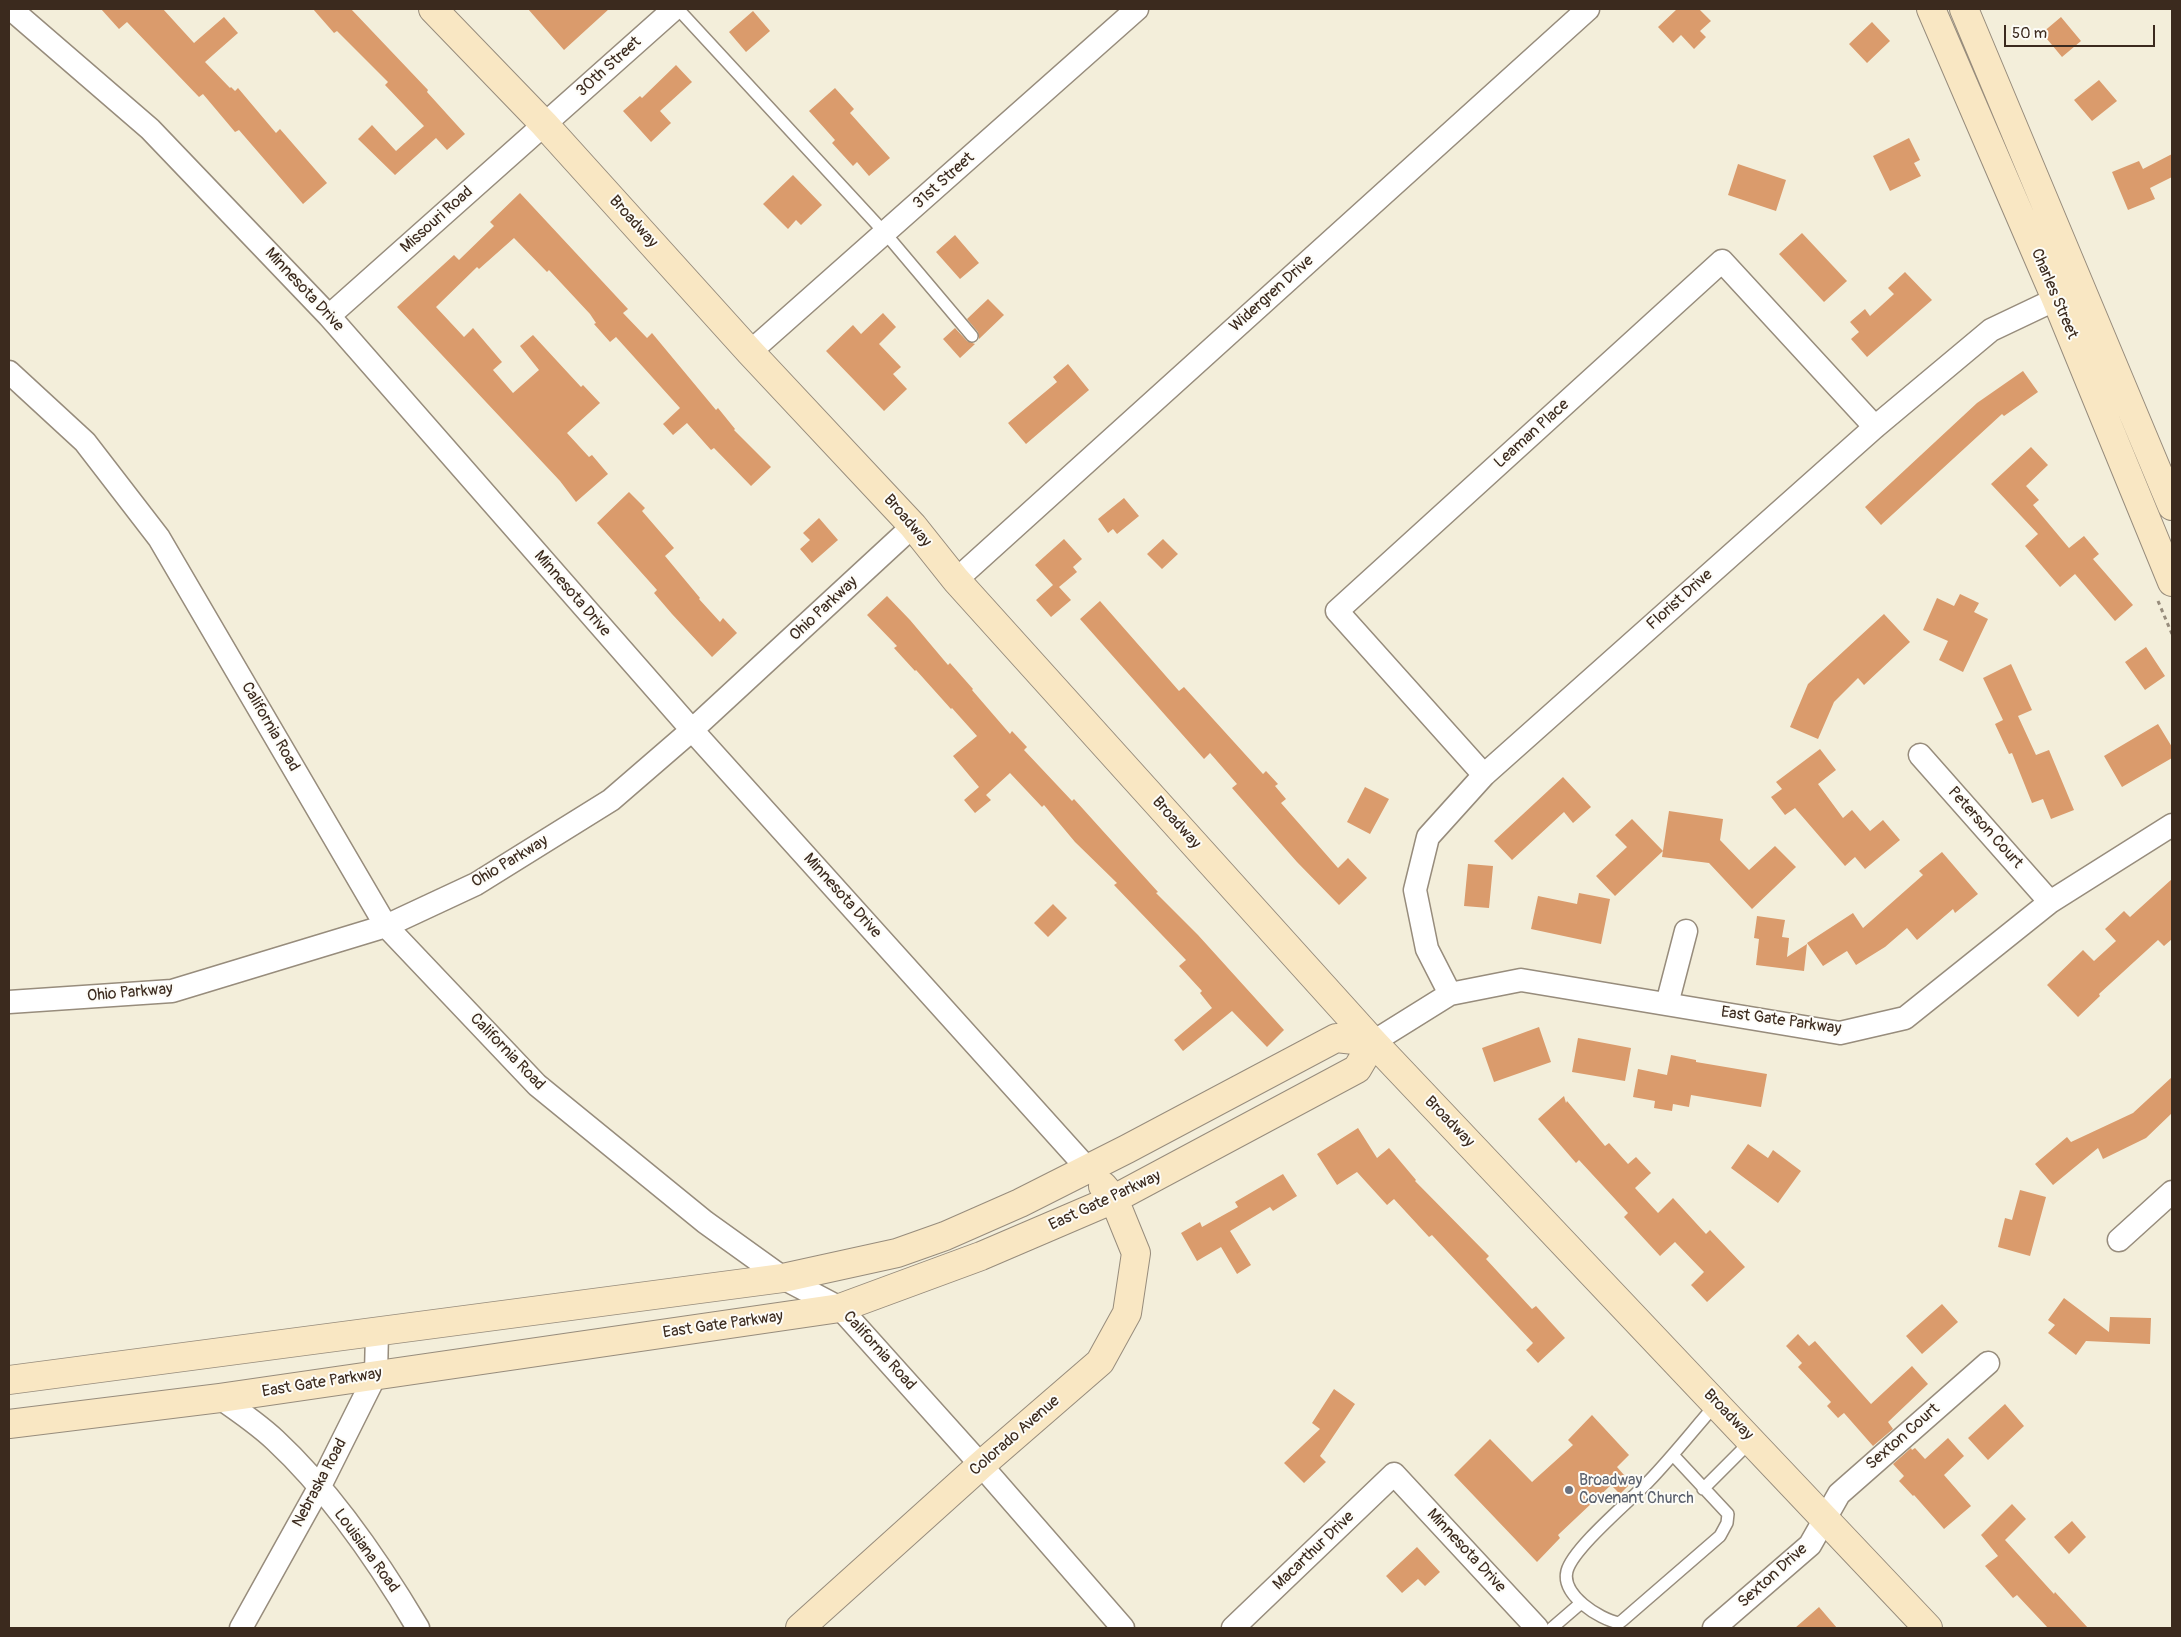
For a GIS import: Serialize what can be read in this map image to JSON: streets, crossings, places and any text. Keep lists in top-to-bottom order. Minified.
{"streets":{"street":["30th Street","31st Street","Missouri Road","Broadway","Minnesota Drive","Widergren Drive","Charles Street","Leaman Place","Florist Drive","Ohio Parkway","California Road","Peterson Court","East Gate Parkway","Colorado Avenue","Sexton Court","Nebraska Road","Louisiana Road","Macarthur Drive","Sexton Drive"]},"crossings":[["30th Street","Missouri Road"],["30th Street","Broadway"],["31st Street","Broadway"],["Missouri Road","Broadway"],["Missouri Road","Minnesota Drive"],["Broadway","Widergren Drive"],["Broadway","Ohio Parkway"],["Broadway","East Gate Parkway"],["Broadway","Sexton Court"],["Broadway","Sexton Drive"],["Minnesota Drive","Ohio Parkway"],["Minnesota Drive","East Gate Parkway"],["Minnesota Drive","Colorado Avenue"],["Minnesota Drive","Macarthur Drive"],["Charles Street","Florist Drive"],["Leaman Place","Florist Drive"],["Florist Drive","East Gate Parkway"],["Ohio Parkway","California Road"],["California Road","East Gate Parkway"],["California Road","Colorado Avenue"],["Peterson Court","East Gate Parkway"],["East Gate Parkway","Colorado Avenue"],["East Gate Parkway","Nebraska Road"],["East Gate Parkway","Louisiana Road"],["Sexton Court","Sexton Drive"],["Nebraska Road","Louisiana Road"]],"places":["Broadway Covenant Church"],"scale_bar":"50 m"}
